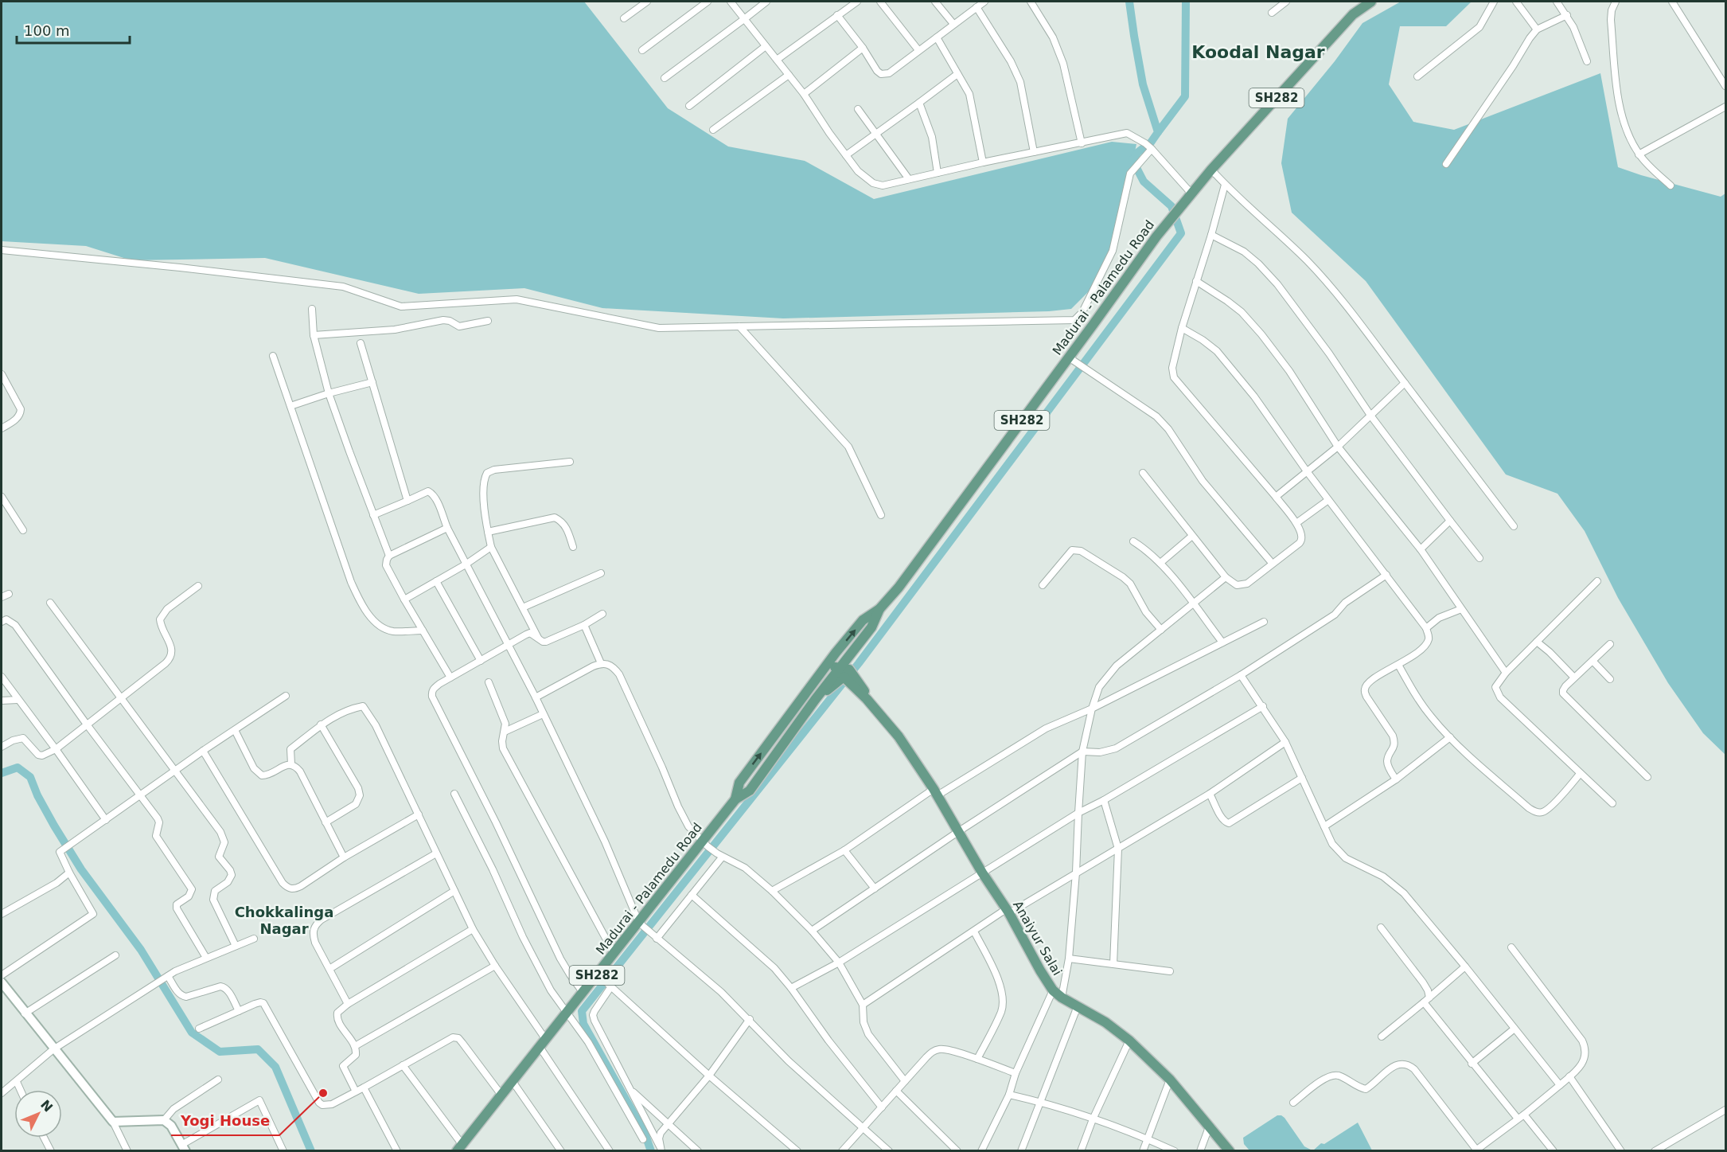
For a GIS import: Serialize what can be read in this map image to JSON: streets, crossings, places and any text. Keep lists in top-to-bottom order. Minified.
{"streets":{"main road":["SH282","Madurai - Palamedu Road","Anaiyur Salai"]},"crossings":[["Madurai - Palamedu Road","Anaiyur Salai"]],"districts":["Koodal Nagar","Chokkalinga Nagar"],"places":["Yogi House"],"scale_bar":"100 m","north":"top right"}
